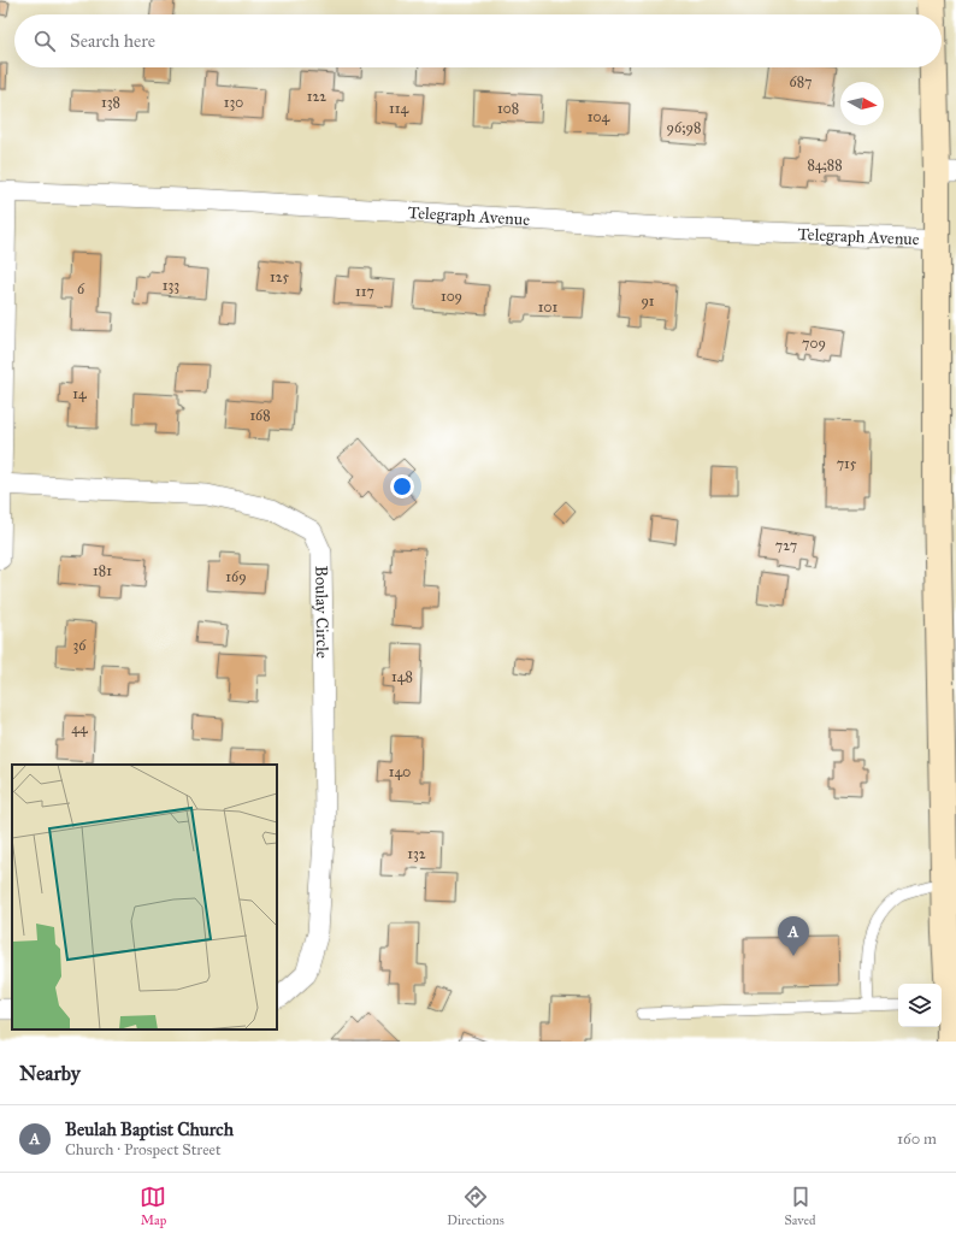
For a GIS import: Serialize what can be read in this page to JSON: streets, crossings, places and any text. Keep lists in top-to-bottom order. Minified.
{"streets":{"street":["Telegraph Avenue","Boulay Circle"]},"house_numbers":["687","122","138","130","114","108","104","96;98","84;88","125","133","6","117","109","91","101","709","14","168","715","727","181","169","36","148","44","140","132"],"north":"right","page":{"search":"Search here","pins":"A","heading":"Nearby","list":[{"mark":"A","name":"Beulah Baptist Church","note":"Church · Prospect Street","value":"160 m"}],"nav":["Map","Directions","Saved"]}}
